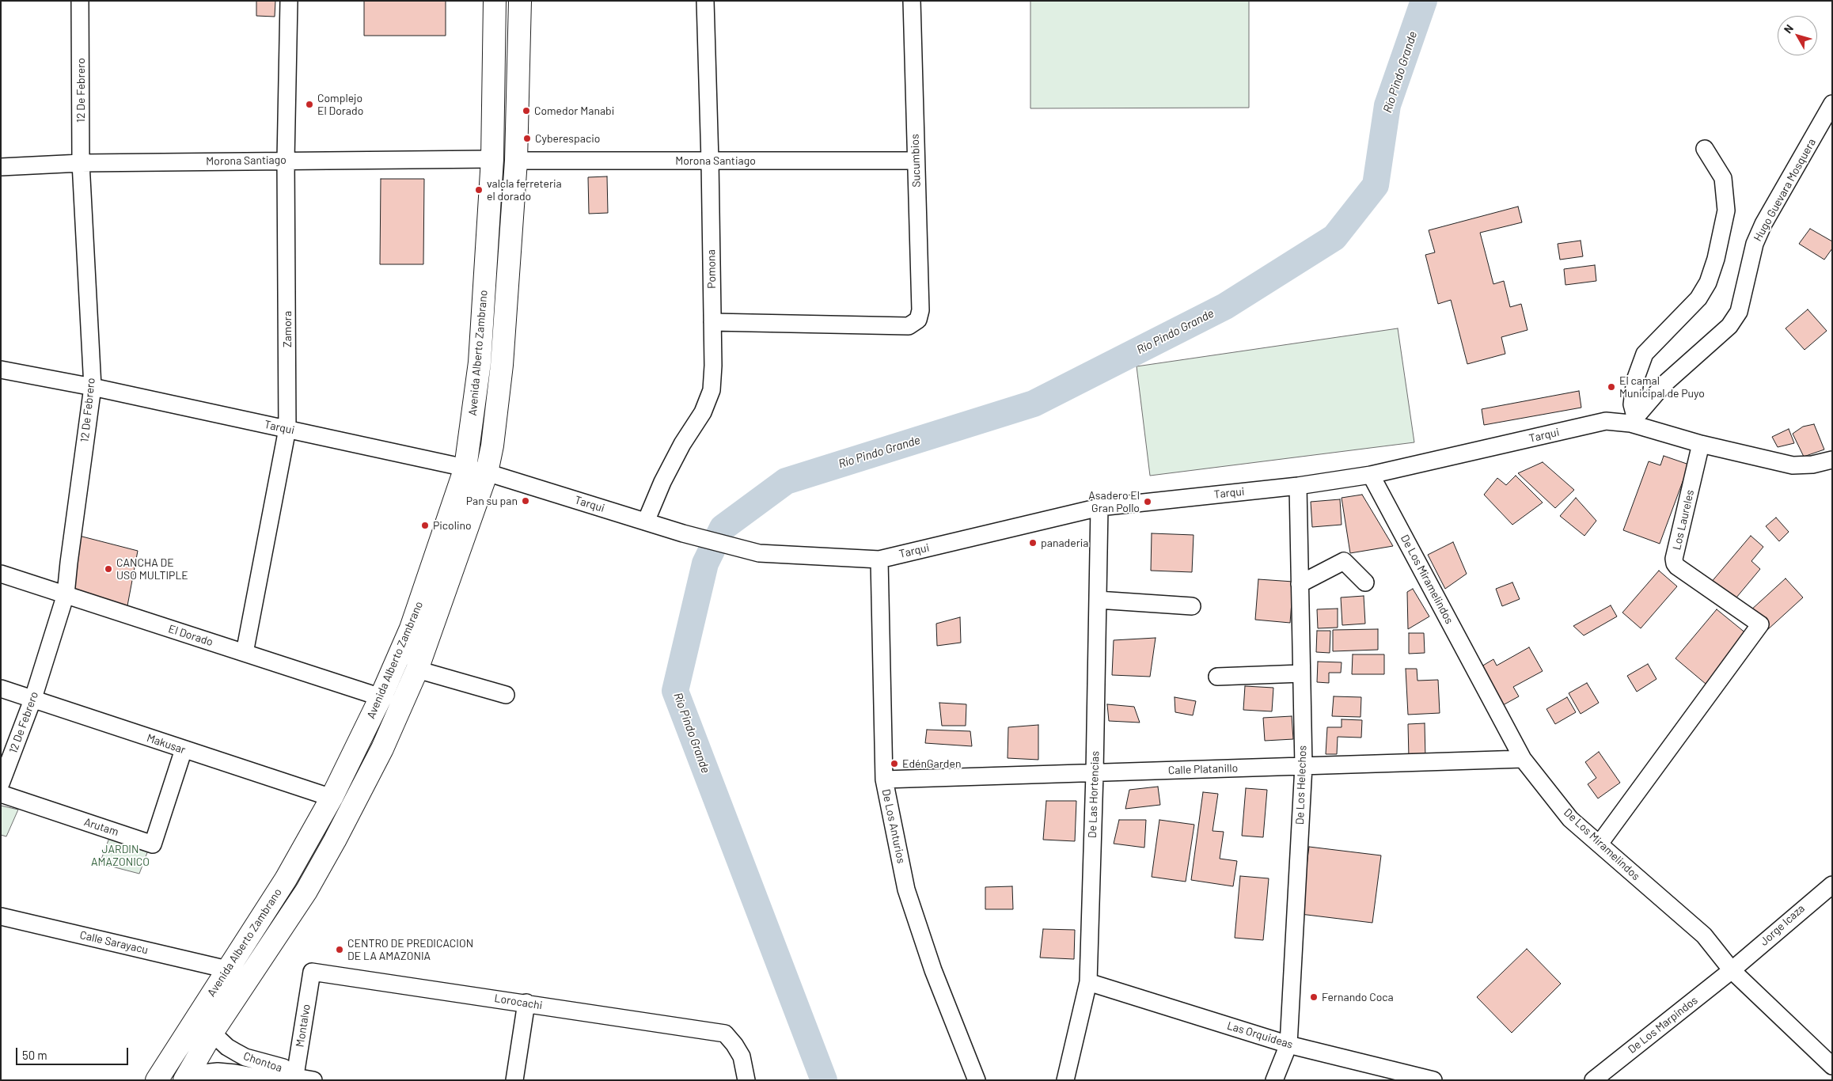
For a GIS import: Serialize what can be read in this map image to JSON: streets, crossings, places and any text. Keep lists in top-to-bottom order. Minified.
{"streets":{"highway":["Avenida Alberto Zambrano"],"street":["12 De Febrero","Morona Santiago","Sucumbios","Hugo Guevara Mosquera","Pomona","Zamora","Tarqui","Los Laureles","De Los Miramelindos","El Dorado","Makusar","Calle Platanillo","De Los Helechos","De Las Hortencias","De Los Anturios","Arutam","Jorge Icaza","Calle Sarayacu","Lorocachi","De Los Marpindos","Montalvo","Las Orquideas","Chontoa"]},"crossings":[["12 De Febrero","Morona Santiago"],["12 De Febrero","Tarqui"],["12 De Febrero","El Dorado"],["12 De Febrero","Makusar"],["Morona Santiago","Sucumbios"],["Morona Santiago","Pomona"],["Morona Santiago","Zamora"],["Morona Santiago","Avenida Alberto Zambrano"],["Sucumbios","Pomona"],["Hugo Guevara Mosquera","Tarqui"],["Pomona","Tarqui"],["Zamora","Tarqui"],["Zamora","El Dorado"],["Avenida Alberto Zambrano","Tarqui"],["Avenida Alberto Zambrano","El Dorado"],["Avenida Alberto Zambrano","Makusar"],["Avenida Alberto Zambrano","Calle Sarayacu"],["Avenida Alberto Zambrano","Chontoa"],["Tarqui","Los Laureles"],["Tarqui","De Los Miramelindos"],["Tarqui","De Los Helechos"],["Tarqui","De Las Hortencias"],["Tarqui","De Los Anturios"],["Los Laureles","De Los Miramelindos"],["De Los Miramelindos","Calle Platanillo"],["De Los Miramelindos","Jorge Icaza"],["De Los Miramelindos","De Los Marpindos"],["Makusar","Arutam"],["Calle Platanillo","De Los Helechos"],["Calle Platanillo","De Las Hortencias"],["Calle Platanillo","De Los Anturios"],["De Los Helechos","Las Orquideas"],["De Las Hortencias","Las Orquideas"],["Jorge Icaza","De Los Marpindos"],["Lorocachi","Montalvo"],["Montalvo","Chontoa"]],"water":["Río Pindo Grande"],"parks":["JARDIN AMAZONICO"],"places":["Complejo El Dorado","Comedor Manabi","Cyberespacio","valcla ferreteria el dorado","El camal Municipal de Puyo","Pan su pan","Asadero El Gran Pollo","Picolino","panaderia","CANCHA DE USO MULTIPLE","EdénGarden","CENTRO DE PREDICACION DE LA AMAZONIA","Fernando Coca"],"scale_bar":"50 m","north":"top left"}
